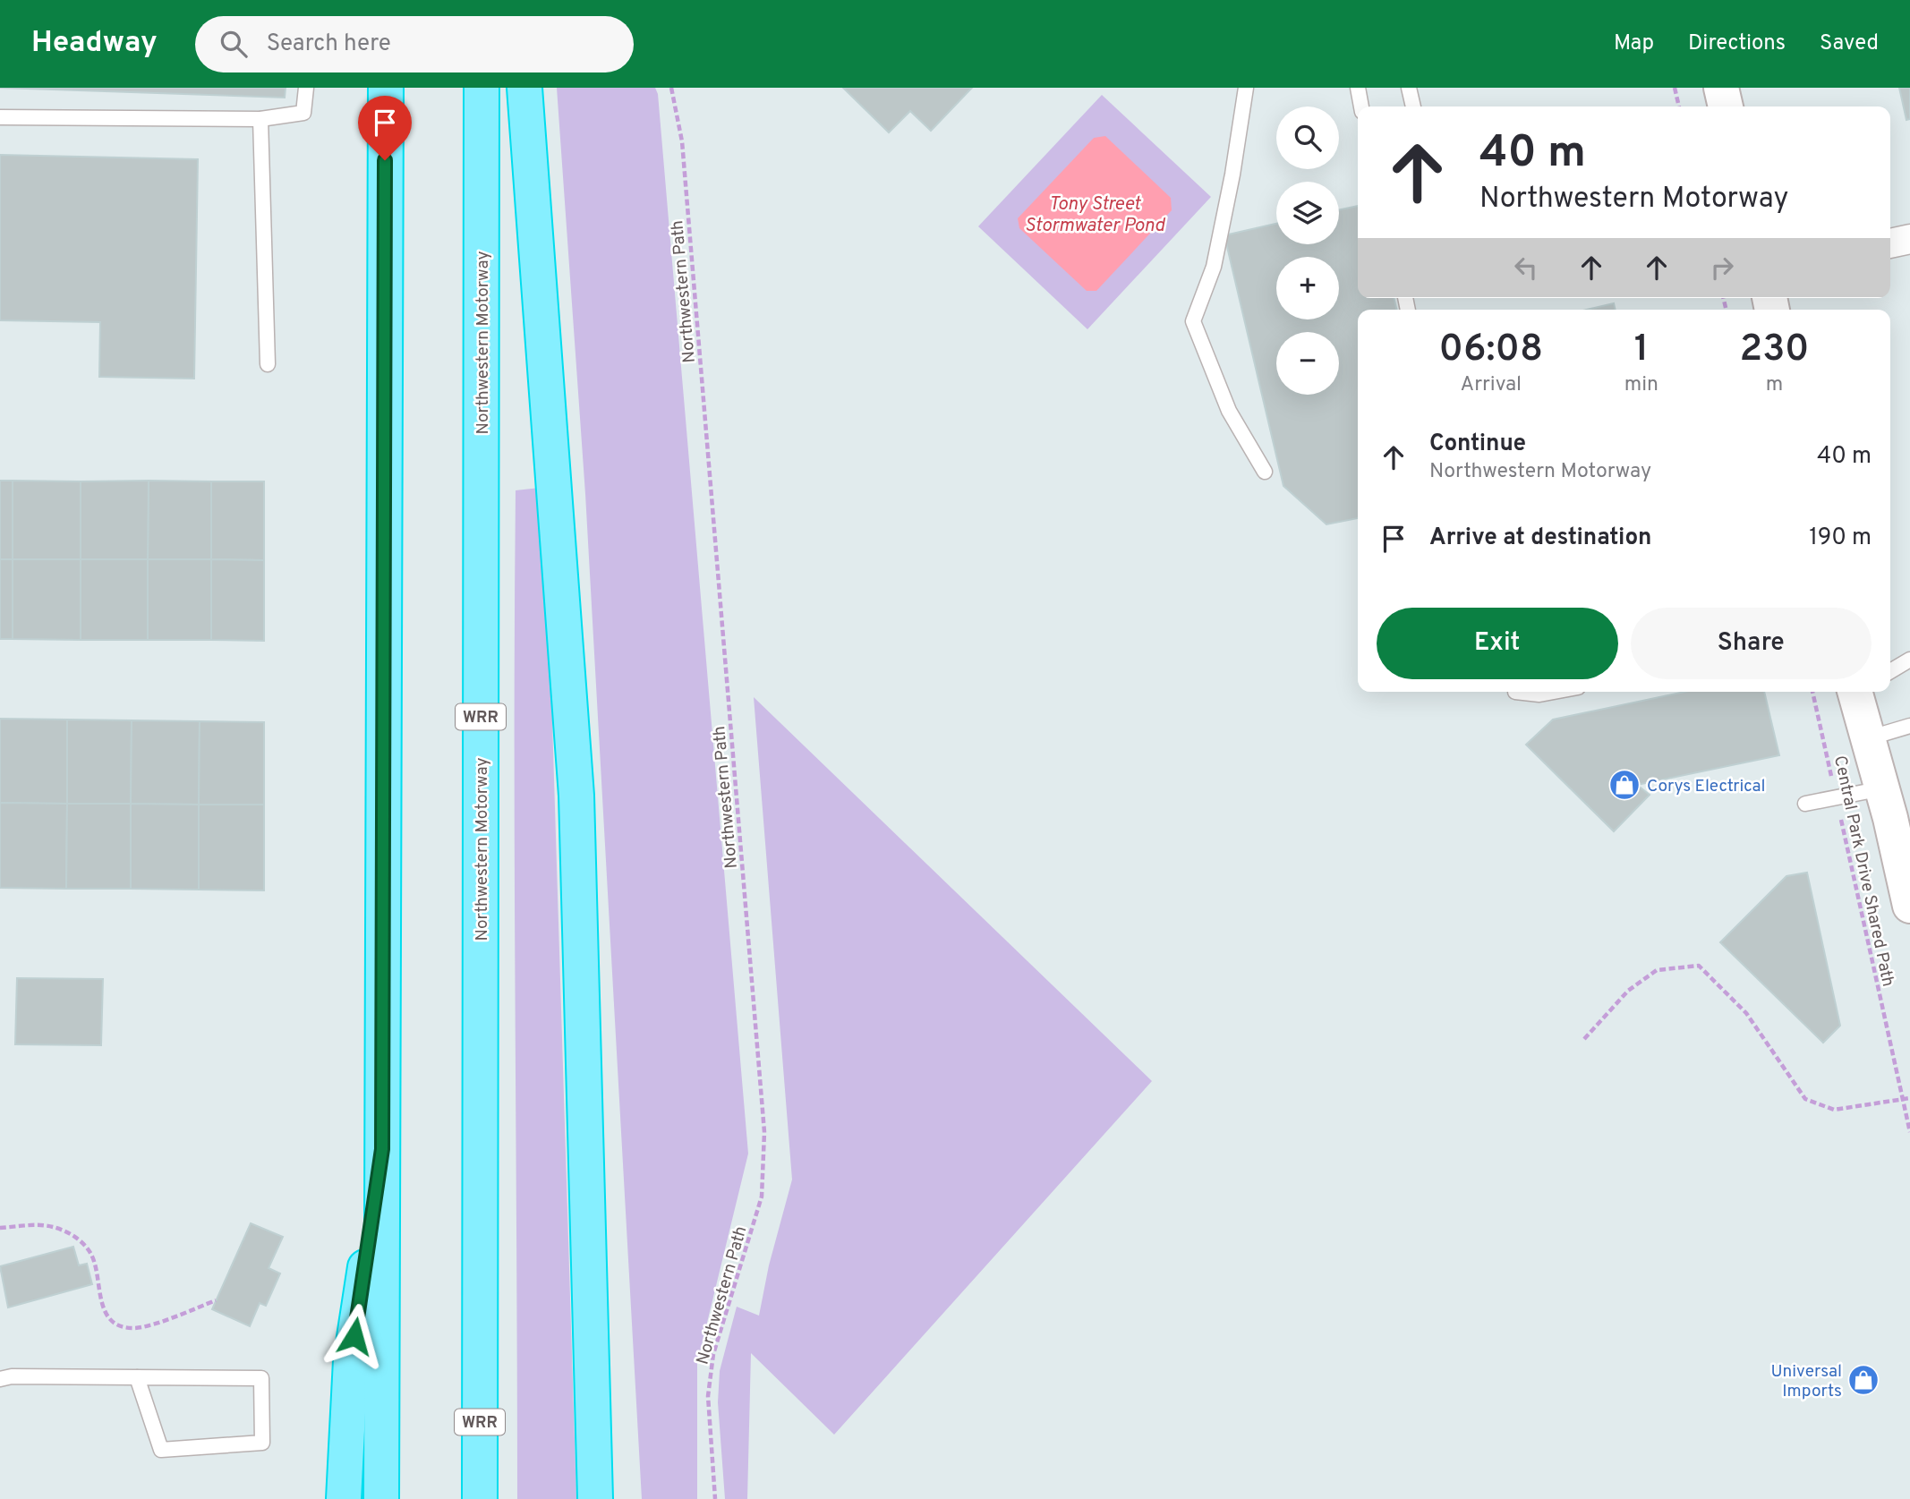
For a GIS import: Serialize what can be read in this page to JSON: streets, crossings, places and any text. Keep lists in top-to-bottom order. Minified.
{"streets":{"highway":["Northwestern Motorway","WRR"],"path":["Northwestern Path","Central Park Drive Shared Path"]},"water":["Tony Street Stormwater Pond"],"places":{"shop":["Corys Electrical","Universal Imports"]},"page":{"header":"Headway","search":"Search here","nav":["Map","Directions","Saved"],"map_buttons":["+","−"],"turn":["40 m","Northwestern Motorway"],"eta":["06:08","Arrival","1","min","230","m"],"list":[{"name":"Continue","note":"Northwestern Motorway","value":"40 m"},{"name":"Arrive at destination","value":"190 m"}],"buttons":["Exit","Share"]}}
